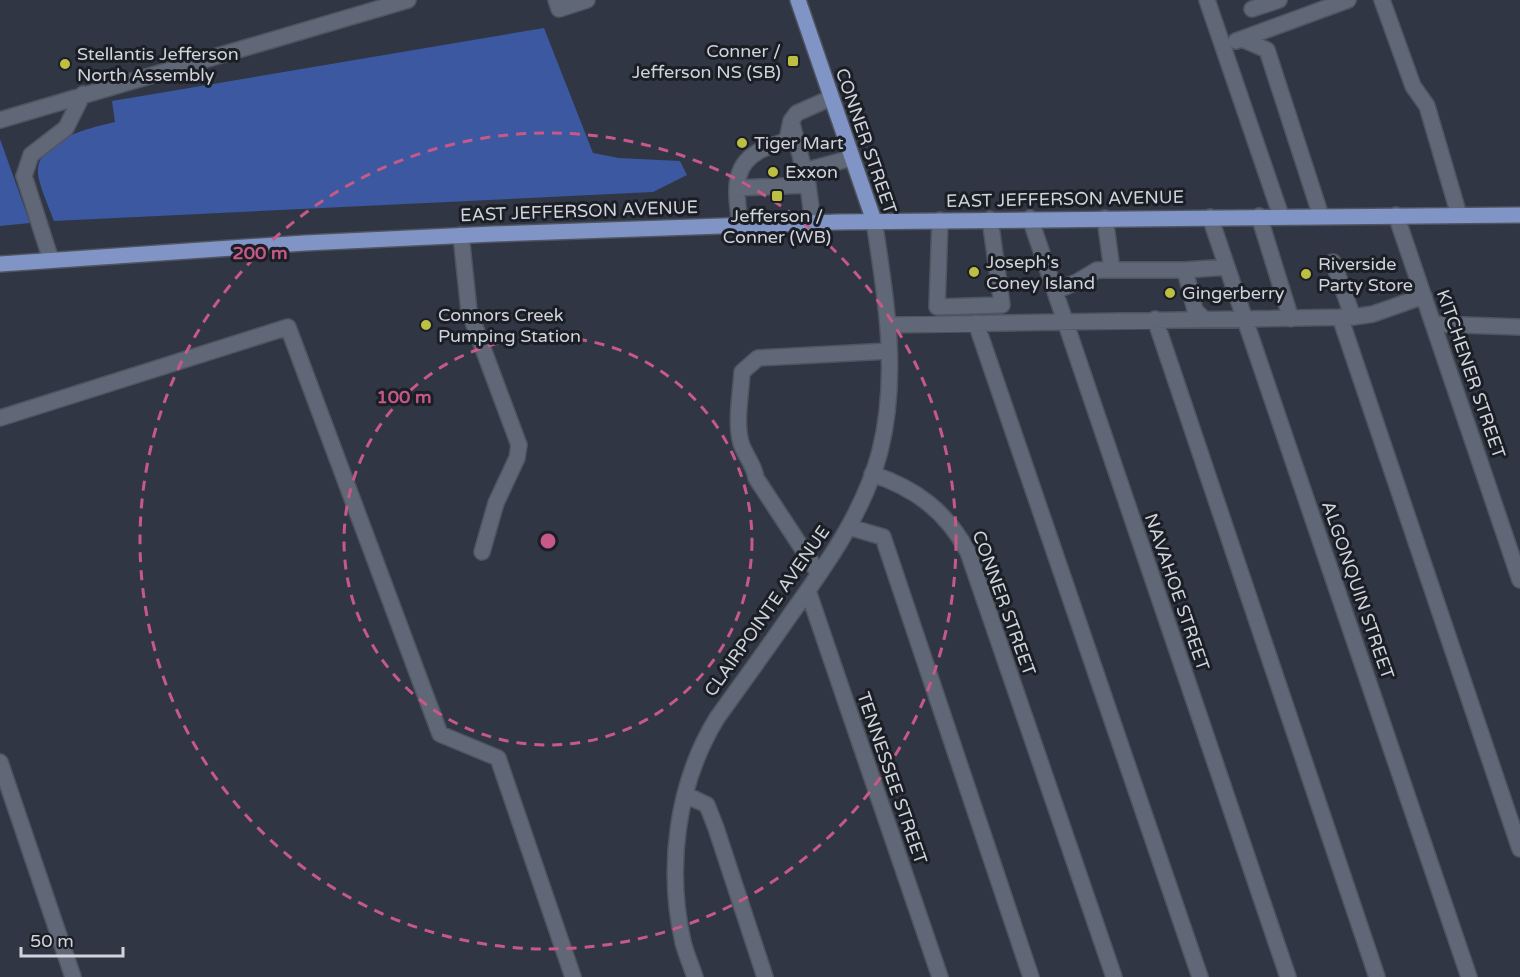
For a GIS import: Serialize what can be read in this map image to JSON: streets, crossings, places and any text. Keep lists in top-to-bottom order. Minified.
{"streets":{"main road":["CONNER STREET","EAST JEFFERSON AVENUE"],"street":["KITCHENER STREET","ALGONQUIN STREET","NAVAHOE STREET","CLAIRPOINTE AVENUE","TENNESSEE STREET"]},"crossings":[["CONNER STREET","EAST JEFFERSON AVENUE"],["CONNER STREET","CLAIRPOINTE AVENUE"],["EAST JEFFERSON AVENUE","KITCHENER STREET"],["EAST JEFFERSON AVENUE","ALGONQUIN STREET"],["EAST JEFFERSON AVENUE","NAVAHOE STREET"],["CLAIRPOINTE AVENUE","TENNESSEE STREET"]],"places":{"transit":["Conner / Jefferson NS (SB)","Jefferson / Conner (WB)"],"other":["Stellantis Jefferson North Assembly","Tiger Mart","Exxon","Joseph's Coney Island","Riverside Party Store","Gingerberry","Connors Creek Pumping Station"]},"scale_bar":"50 m","rings":["200 m","100 m"]}
